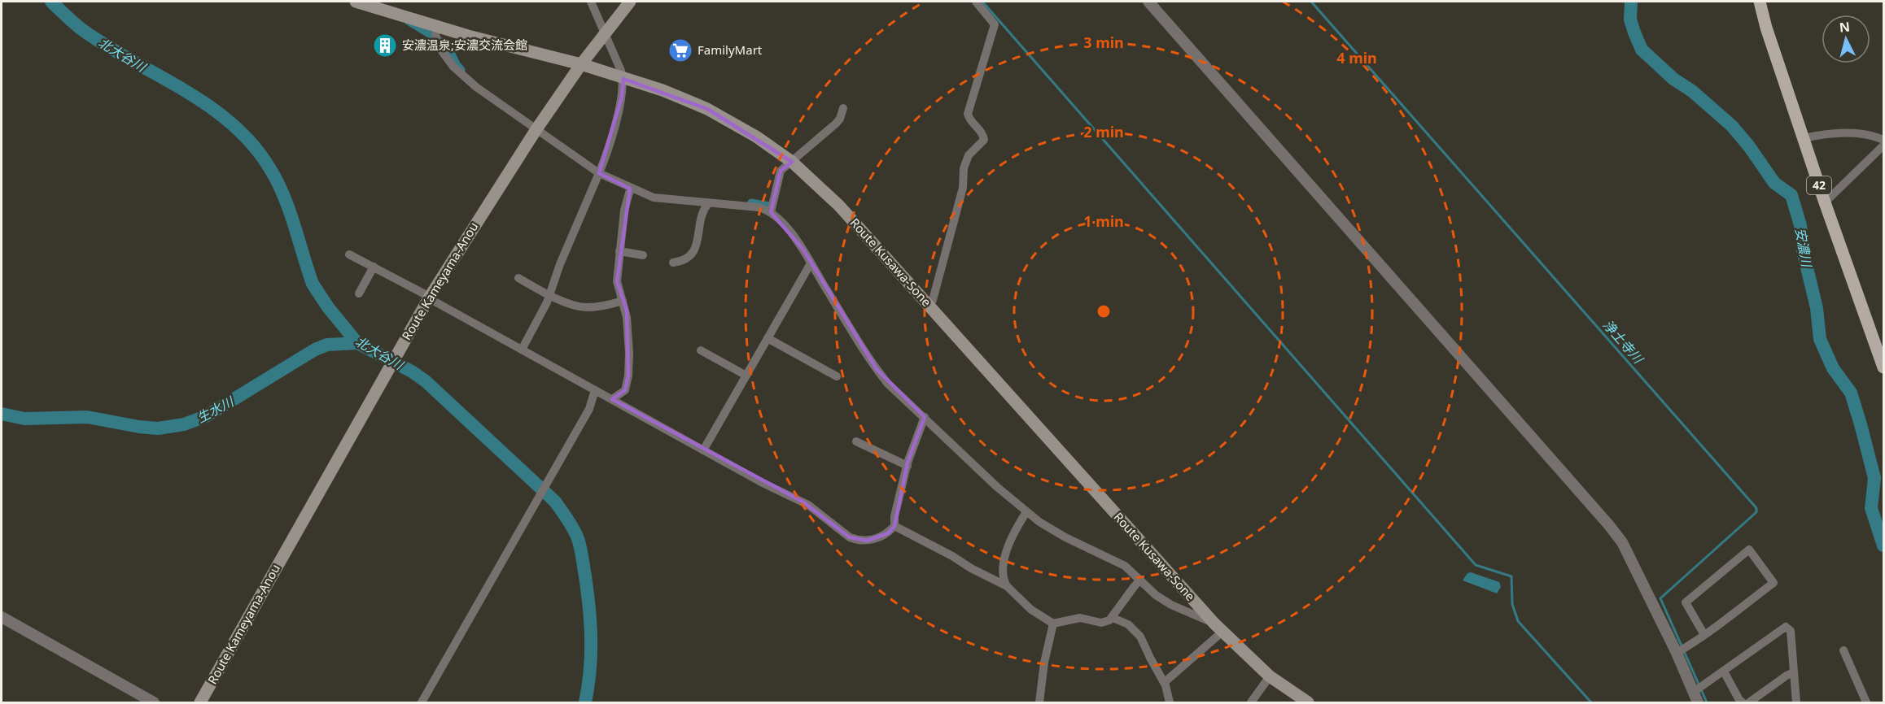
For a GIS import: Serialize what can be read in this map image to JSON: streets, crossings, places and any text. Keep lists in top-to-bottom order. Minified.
{"streets":{"main road":["42","Route Kusawa-Sone","Route Kameyama-Anou"]},"crossings":[["Route Kusawa-Sone","Route Kameyama-Anou"]],"water":["北大谷川","安濃川","浄土寺川","生水川"],"places":{"building":["安濃温泉;安濃交流会館"],"supermarket":["FamilyMart"]},"north":"top","rings":["3 min","4 min","2 min","1 min"]}
